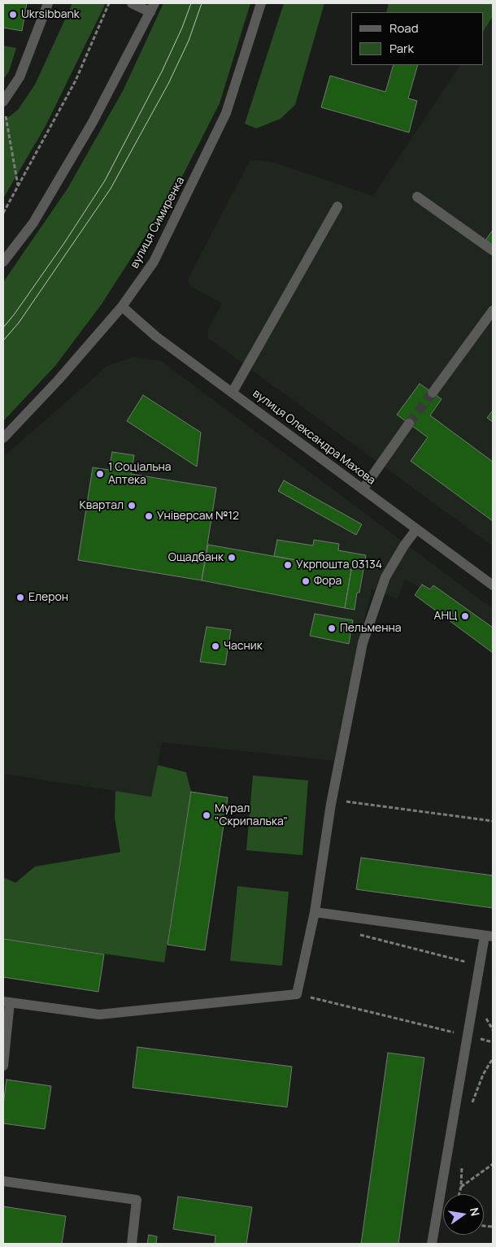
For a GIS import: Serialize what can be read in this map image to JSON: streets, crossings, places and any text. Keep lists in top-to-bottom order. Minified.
{"streets":{"street":["вулиця Симиренка","вулиця Олександра Махова"]},"crossings":[["вулиця Симиренка","вулиця Олександра Махова"]],"places":["Ukrsibbank","1 Соціальна Аптека","Квартал","Універсам №12","Ощадбанк","Укрпошта 03134","Фора","Елерон","АНЦ","Пельменна","Часник","Мурал \"Скрипалька\""],"legend":["Road","Park"],"north":"right"}
